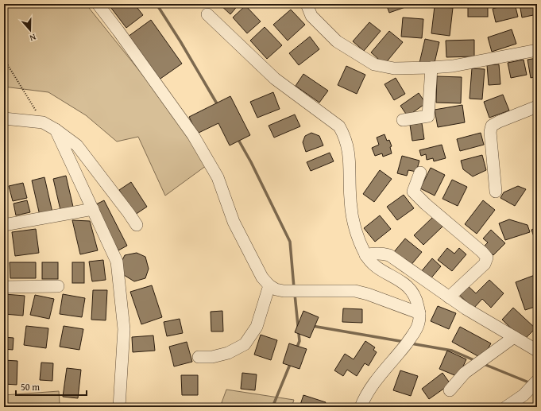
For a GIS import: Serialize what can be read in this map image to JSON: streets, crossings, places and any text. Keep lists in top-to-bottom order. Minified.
{"scale_bar":"50 m","north":"bottom"}
